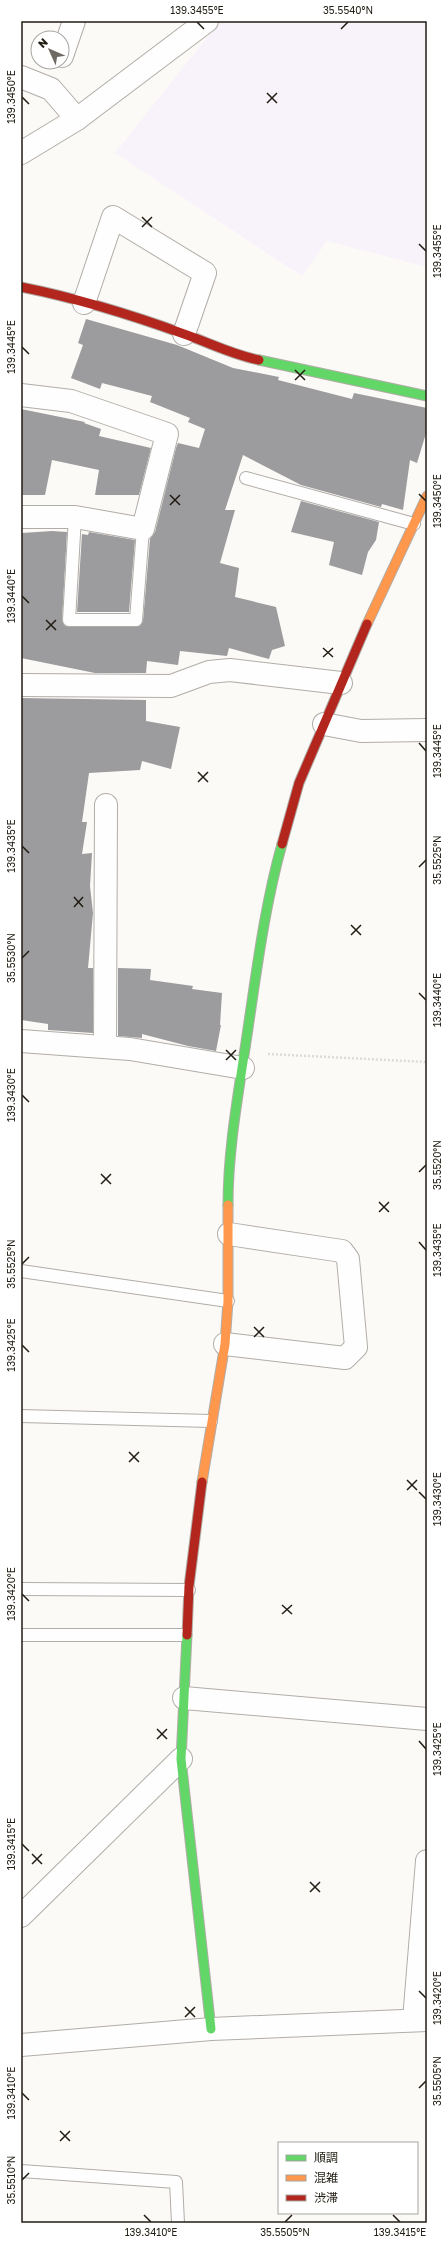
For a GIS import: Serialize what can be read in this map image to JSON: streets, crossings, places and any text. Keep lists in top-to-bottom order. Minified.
{"legend":["順調","混雑","渋滞"],"north":"top left","coordinates":["139.3455°E","35.5540°N","139.3450°E","139.3445°E","139.3440°E","139.3435°E","35.5525°N","35.5530°N","139.3430°E","35.5520°N","139.3425°E","139.3420°E","139.3415°E","35.5505°N","139.3410°E","35.5510°N"]}
